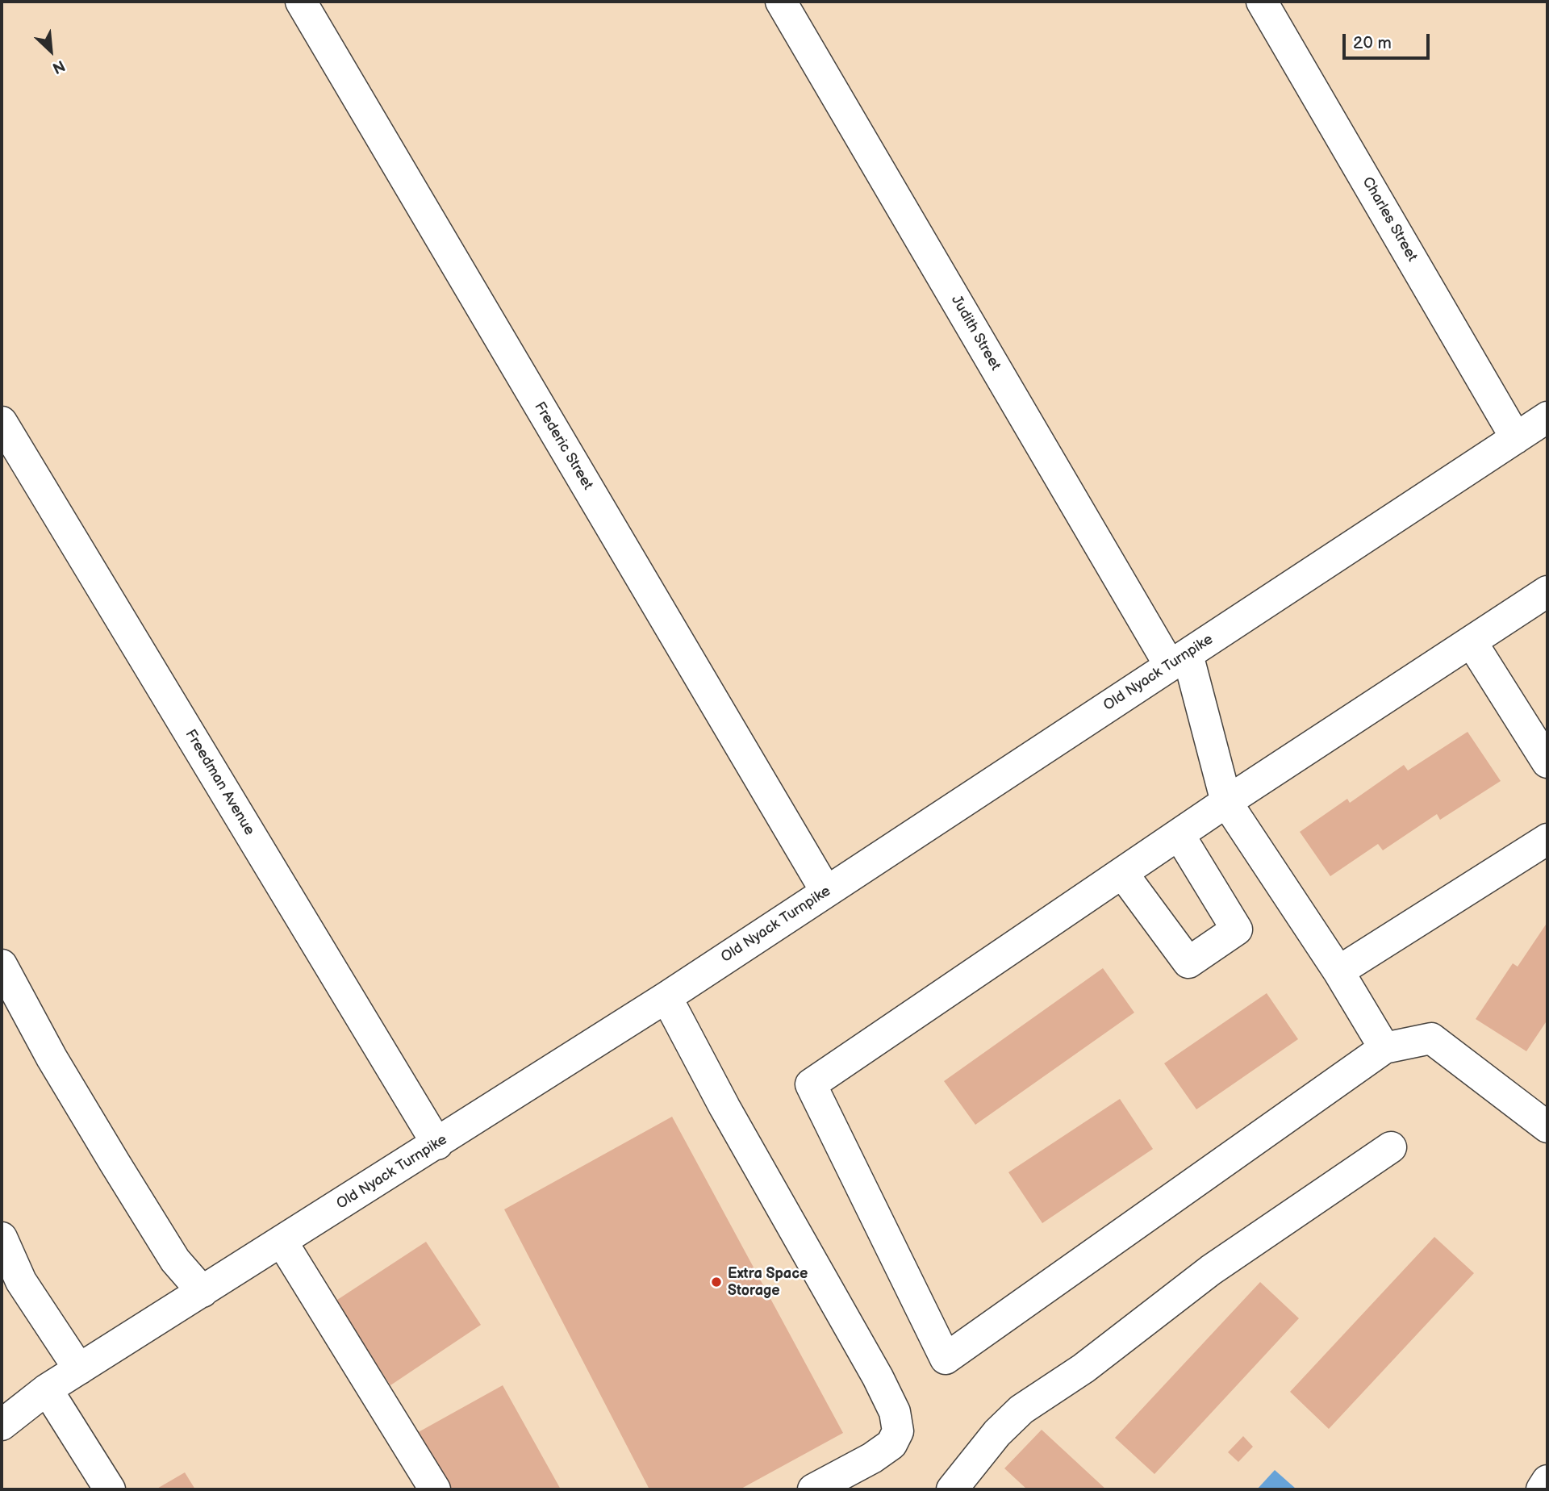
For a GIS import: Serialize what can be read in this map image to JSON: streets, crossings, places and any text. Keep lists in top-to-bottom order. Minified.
{"streets":{"main road":["Charles Street","Judith Street","Frederic Street","Old Nyack Turnpike","Freedman Avenue"]},"crossings":[["Charles Street","Old Nyack Turnpike"],["Judith Street","Old Nyack Turnpike"],["Frederic Street","Old Nyack Turnpike"],["Old Nyack Turnpike","Freedman Avenue"]],"places":["Extra Space Storage"],"scale_bar":"20 m","north":"bottom right"}
